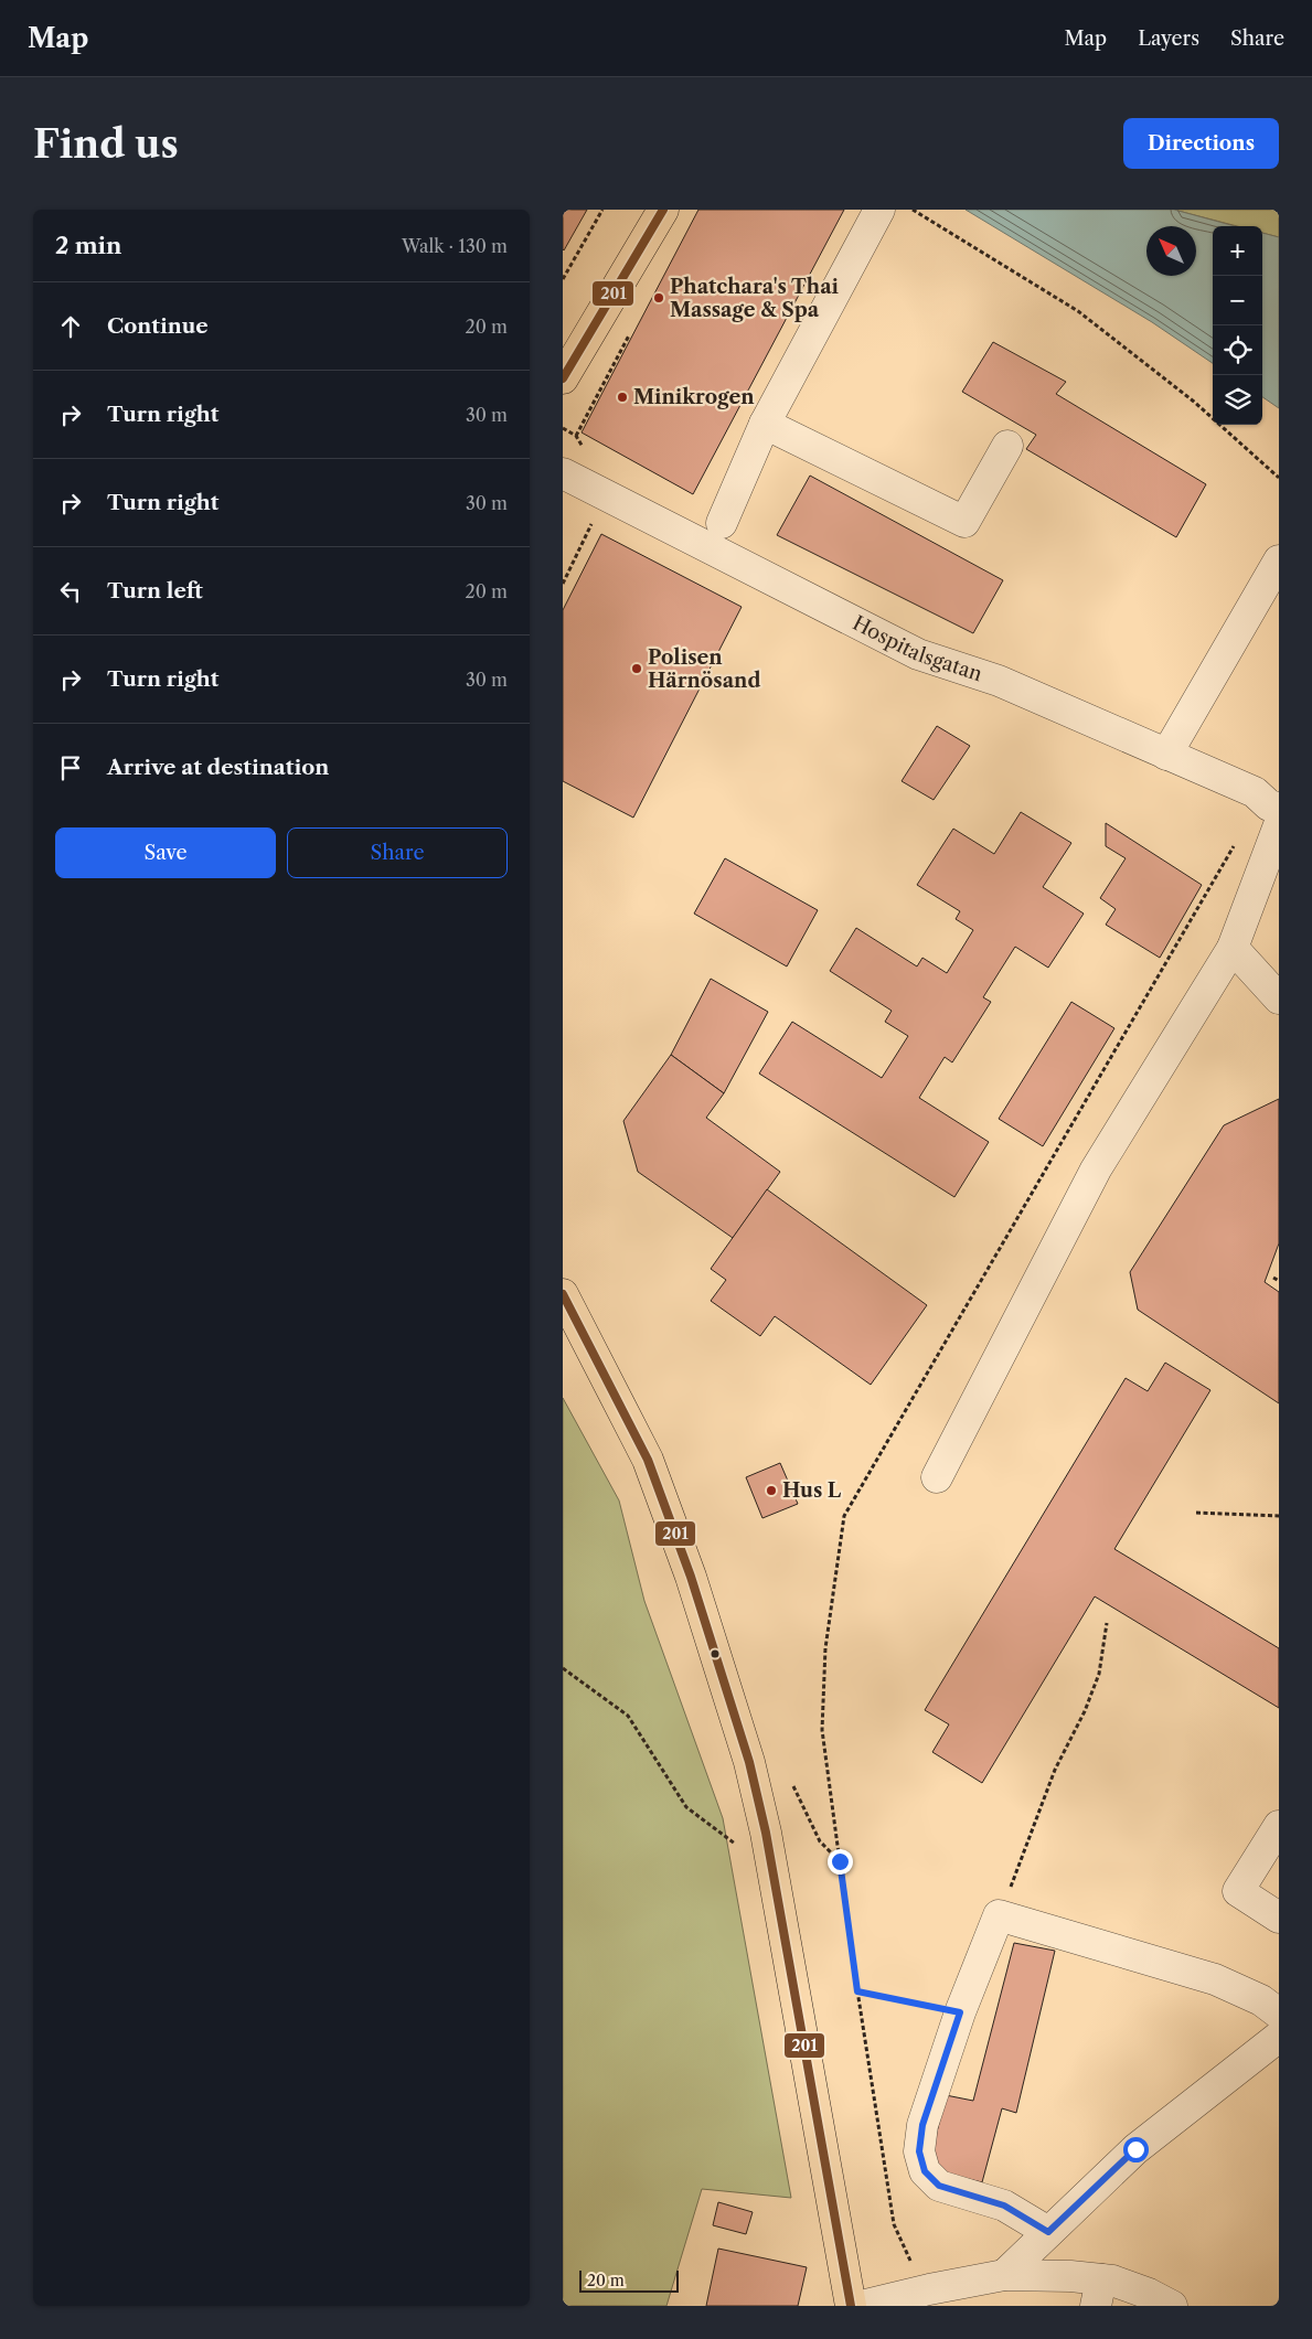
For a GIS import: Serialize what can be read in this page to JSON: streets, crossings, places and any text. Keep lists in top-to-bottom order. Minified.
{"streets":{"street":["Hospitalsgatan"]},"places":["Phatchara's Thai Massage & Spa","Minikrogen","Polisen Härnösand","Hus L"],"lines":["transit line 201"],"scale_bar":"20 m","north":"top left","page":{"header":"Map","nav":["Map","Layers","Share"],"buttons":["Directions",["Save","Share"]],"title":"Find us","heading":["2 min","Walk · 130 m"],"map_buttons":["+","−"],"list":[["Continue","20 m"],["Turn right","30 m"],["Turn right","30 m"],["Turn left","20 m"],["Turn right","30 m"],"Arrive at destination"],"scale":"20 m"}}
